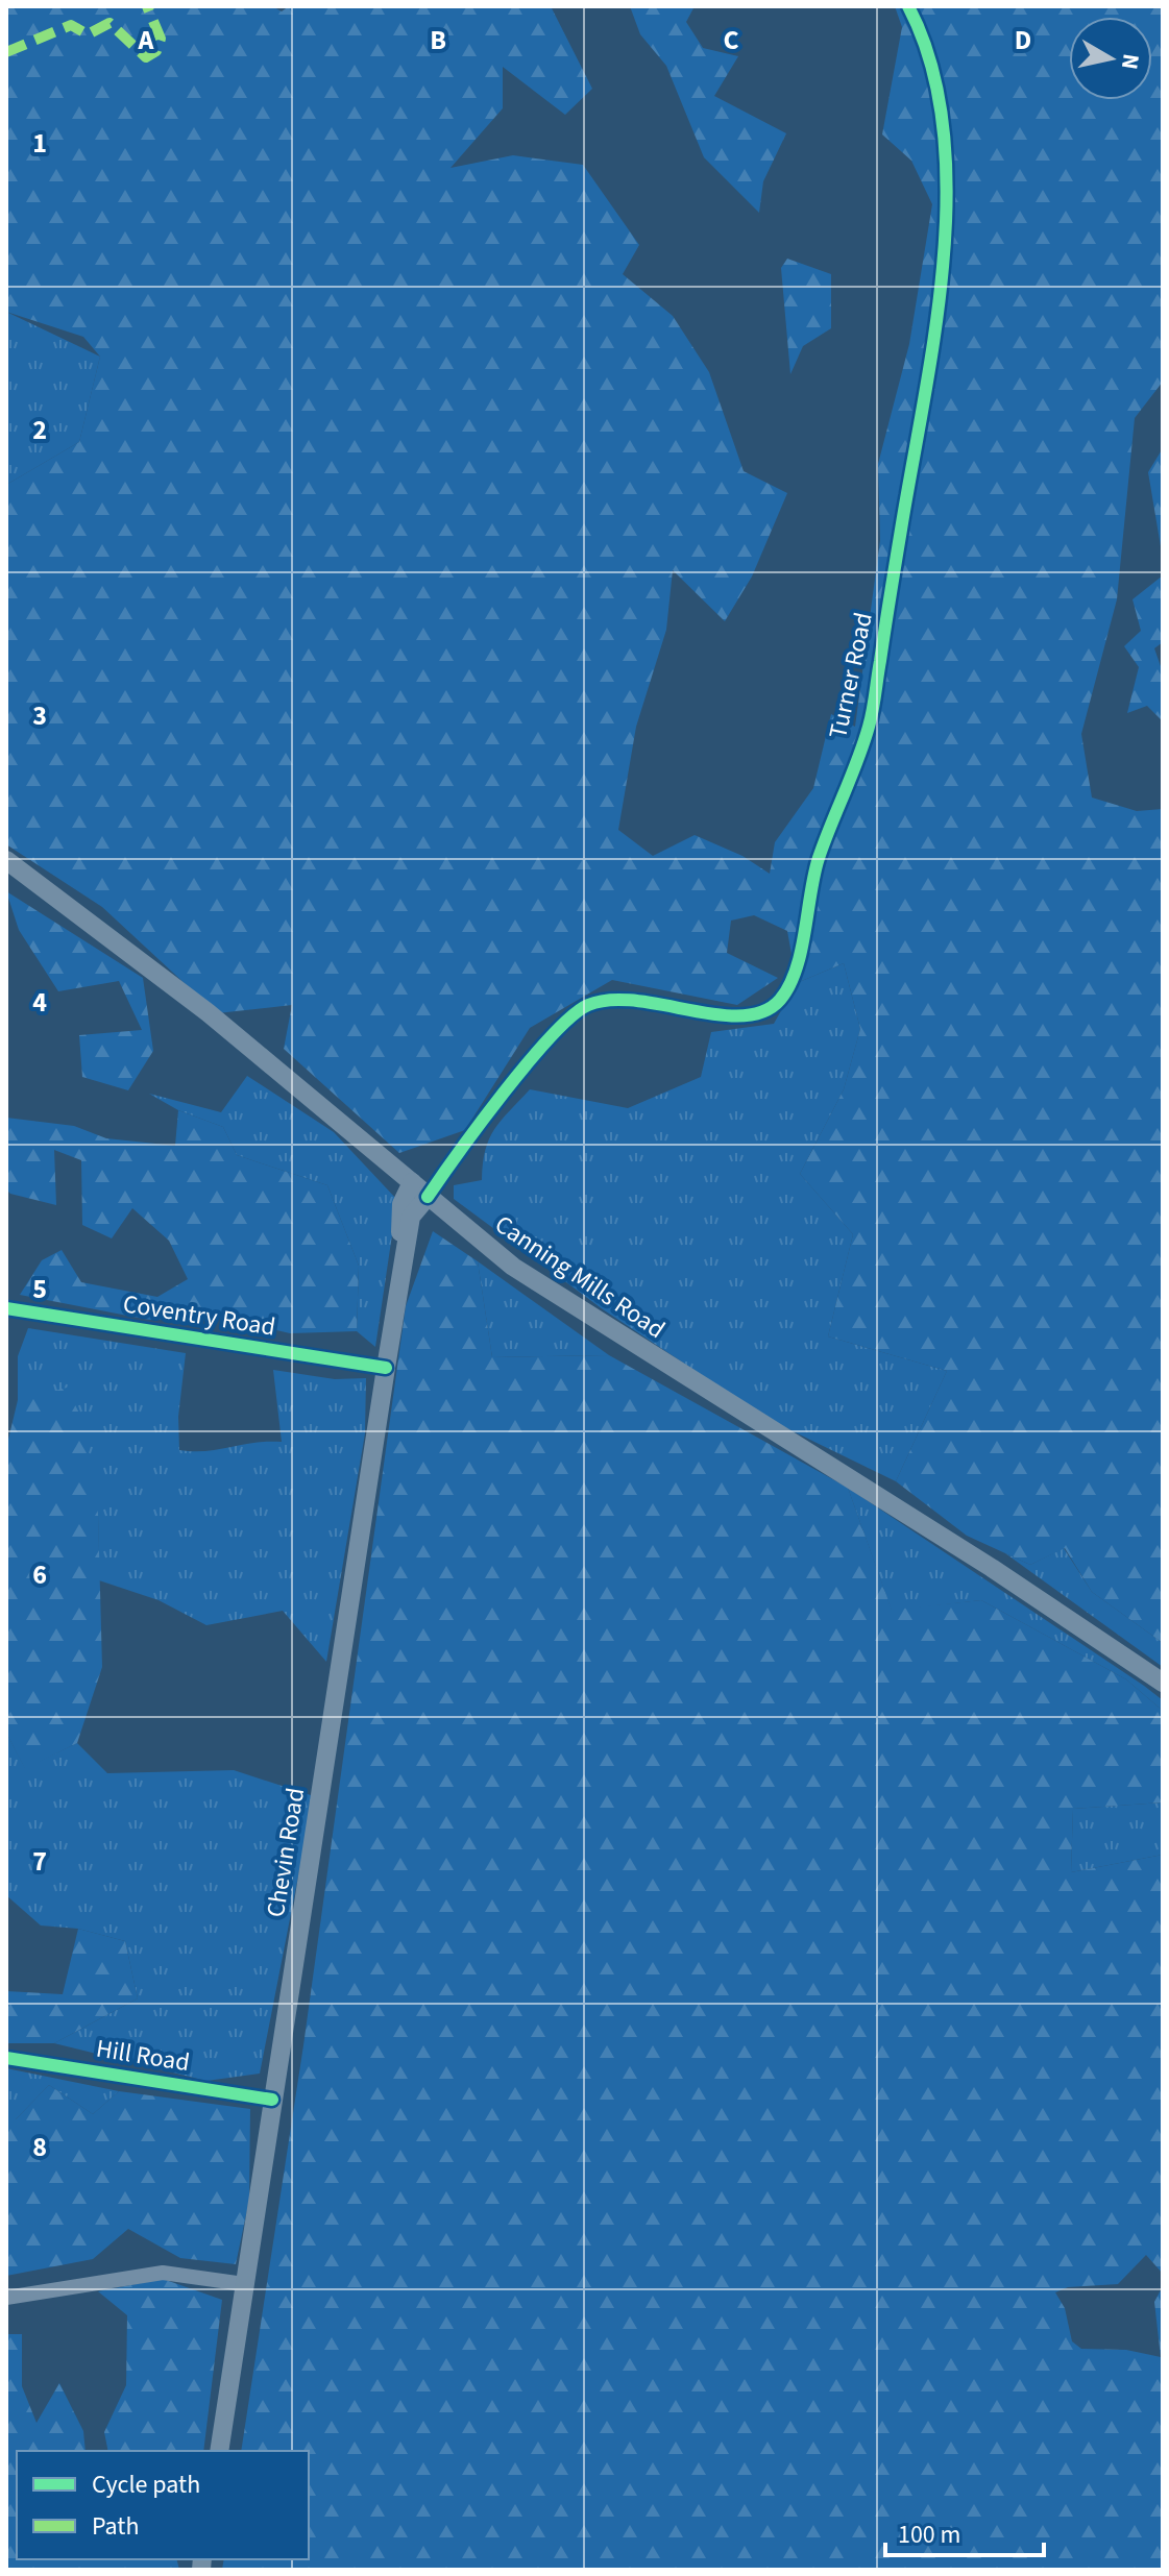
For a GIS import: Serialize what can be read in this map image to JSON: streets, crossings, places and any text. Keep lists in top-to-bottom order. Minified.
{"streets":{"main road":["Canning Mills Road","Chevin Road"],"street":["Turner Road","Coventry Road","Hill Road"]},"crossings":[["Turner Road","Canning Mills Road"],["Turner Road","Chevin Road"],["Canning Mills Road","Chevin Road"],["Coventry Road","Chevin Road"],["Chevin Road","Hill Road"]],"legend":["Cycle path","Path"],"scale_bar":"100 m","north":"right","grid":{"columns":["A","B","C","D"],"rows":["1","2","3","4","5","6","7","8"]}}
